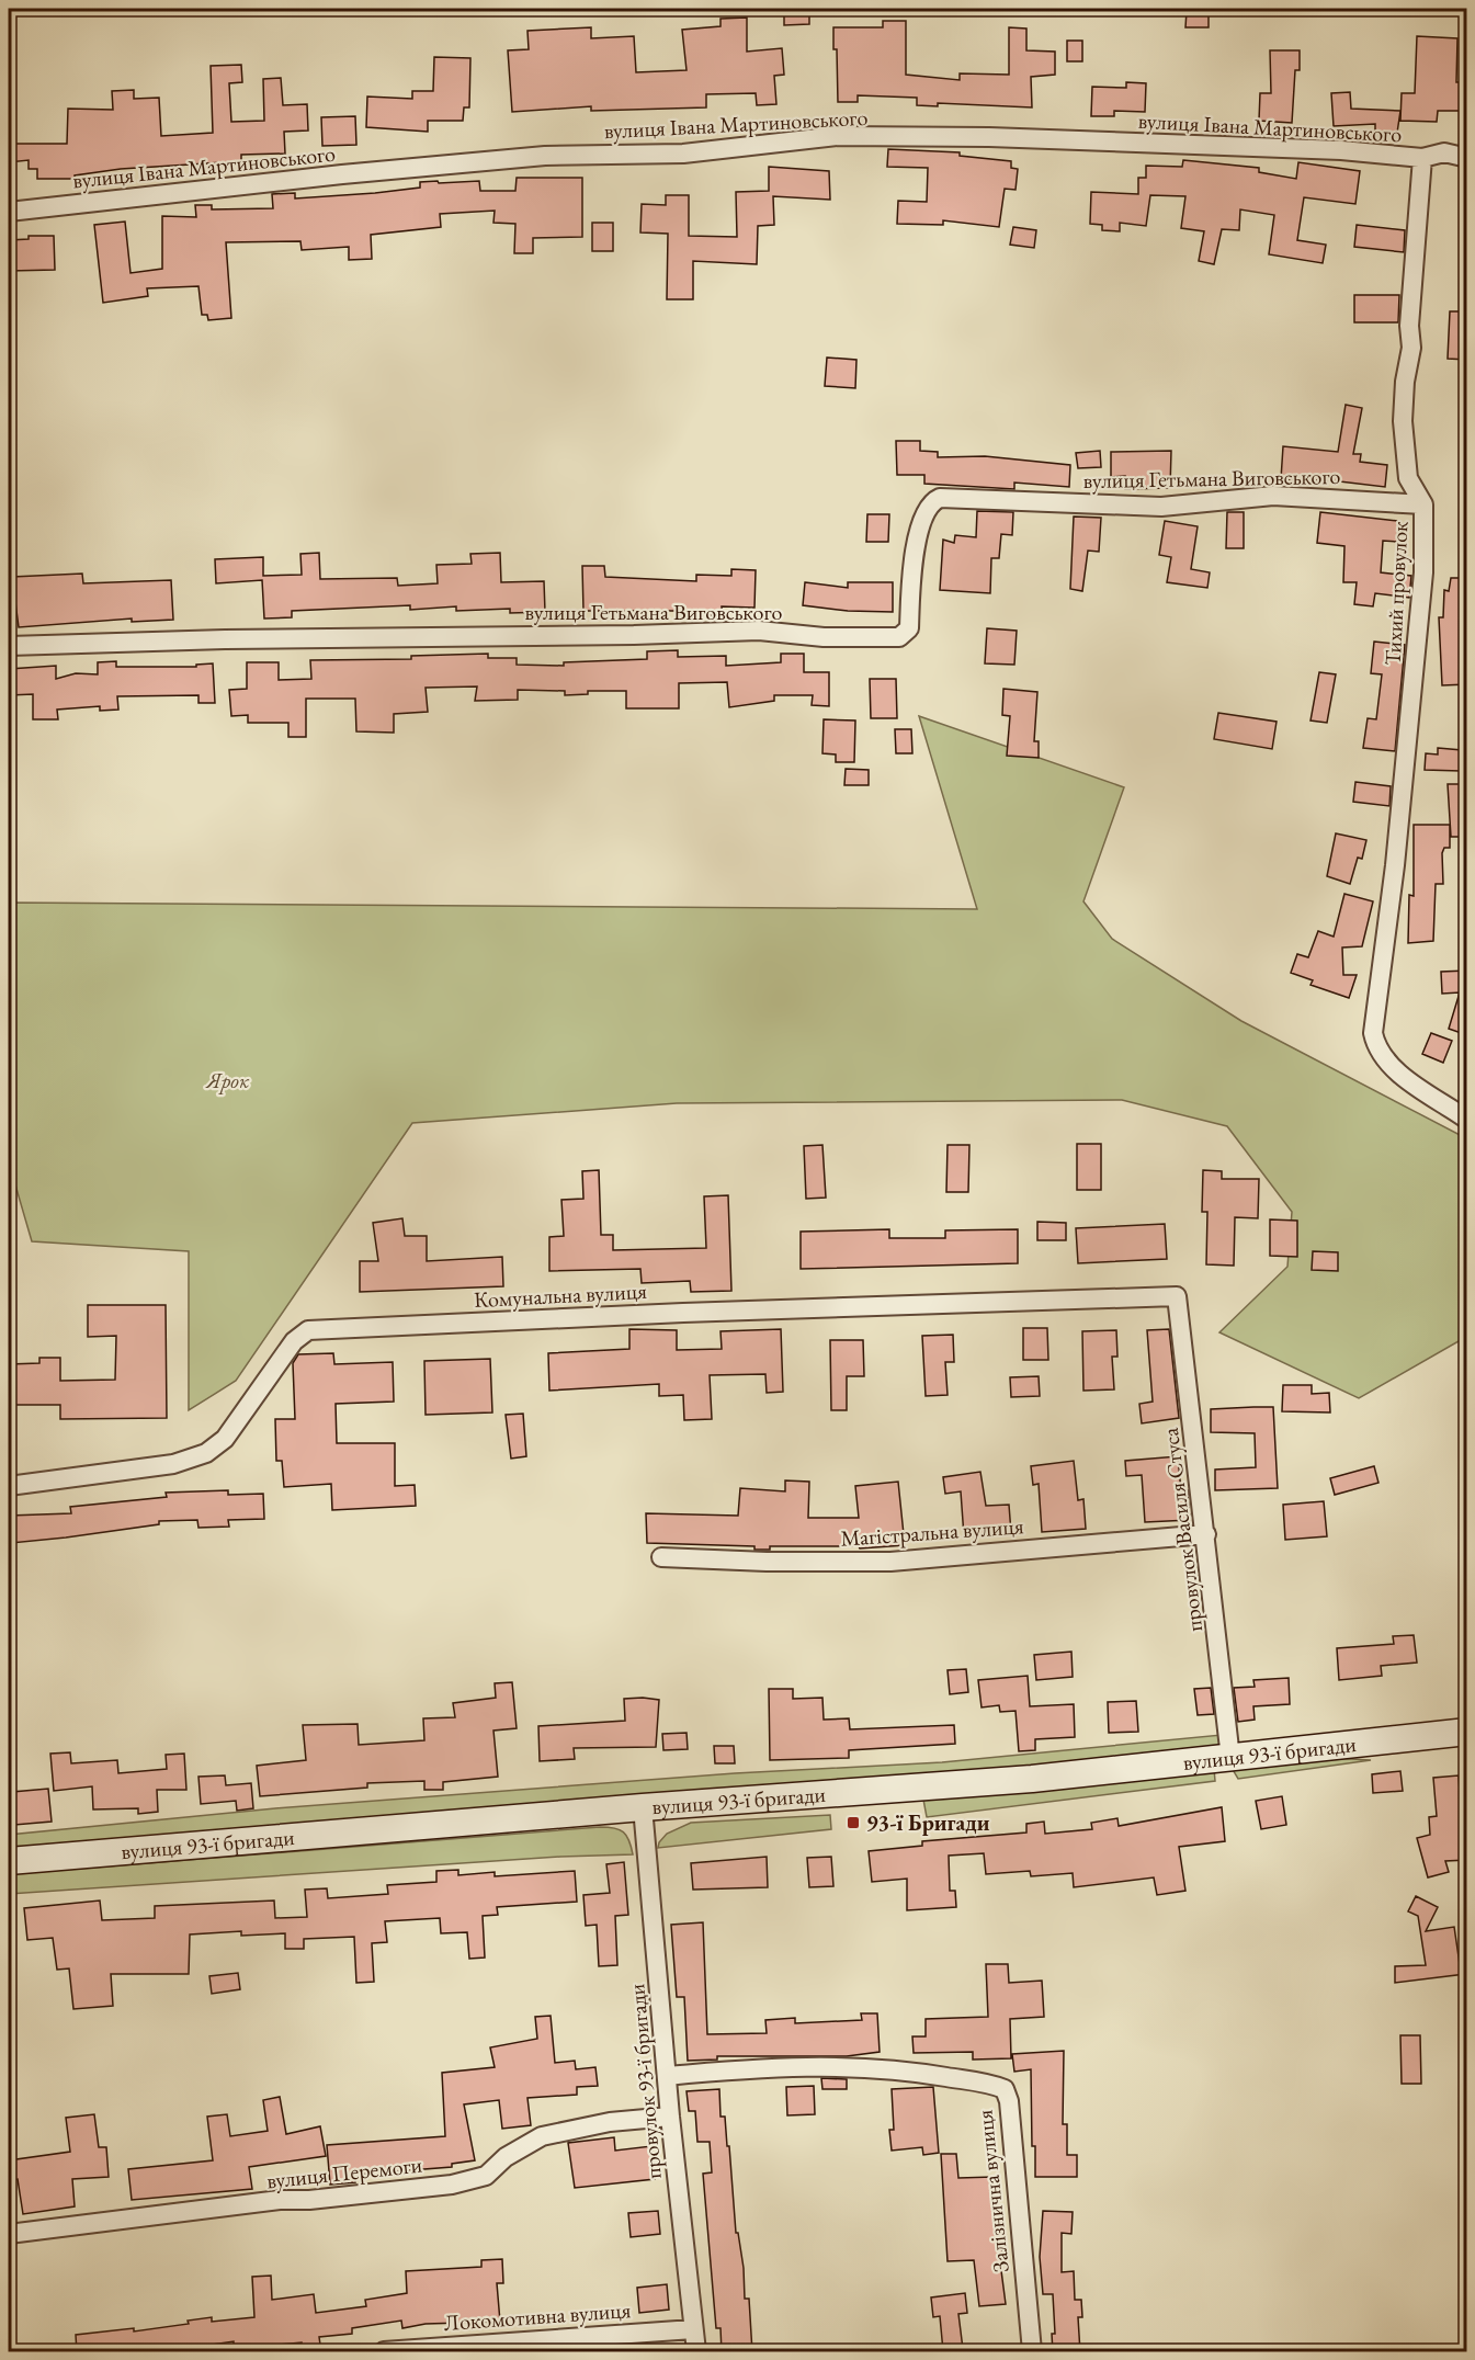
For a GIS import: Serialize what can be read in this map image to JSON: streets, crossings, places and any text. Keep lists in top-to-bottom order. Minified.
{"streets":{"main road":["вулиця 93-ї бригади"],"street":["вулиця Івана Мартиновського","вулиця Гетьмана Виговського","Тихий провулок","Комунальна вулиця","провулок Василя Стуса","Магістральна вулиця","провулок 93-ї бригади","вулиця Перемоги","Залізнична вулиця","Локомотивна вулиця"]},"crossings":[["вулиця Івана Мартиновського","Тихий провулок"],["вулиця Гетьмана Виговського","Тихий провулок"],["Комунальна вулиця","провулок Василя Стуса"],["провулок Василя Стуса","Магістральна вулиця"],["провулок Василя Стуса","вулиця 93-ї бригади"],["вулиця 93-ї бригади","провулок 93-ї бригади"],["провулок 93-ї бригади","вулиця Перемоги"],["провулок 93-ї бригади","Залізнична вулиця"],["провулок 93-ї бригади","Локомотивна вулиця"]],"parks":["Ярок"],"places":{"transit":["93-ї Бригади"]}}
